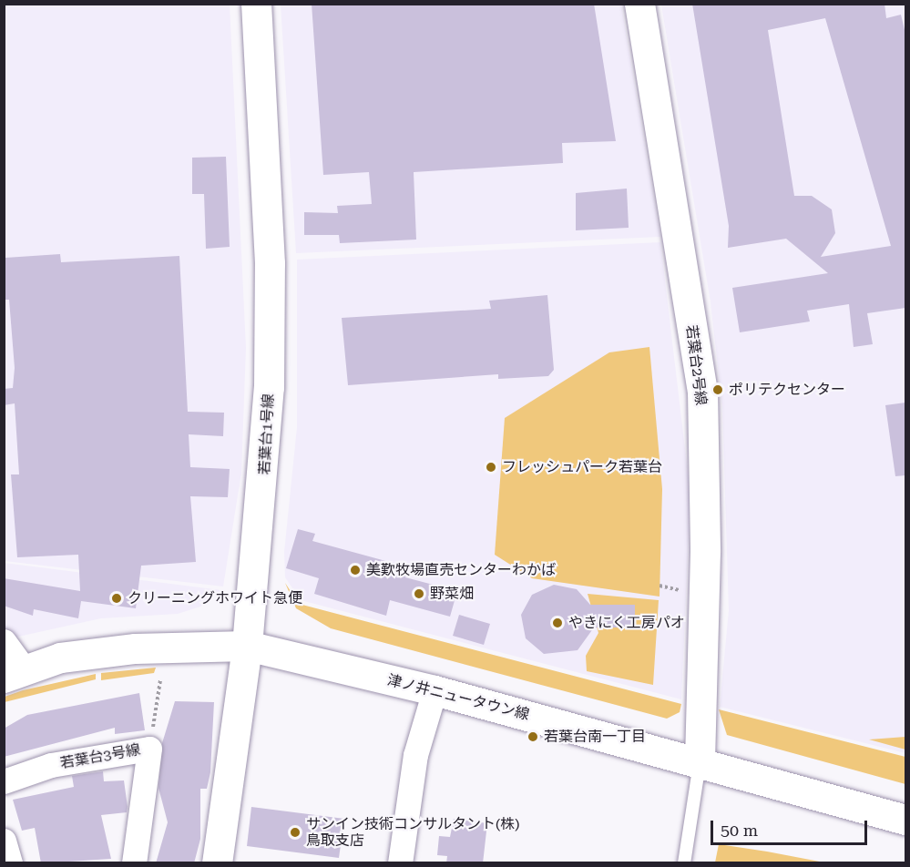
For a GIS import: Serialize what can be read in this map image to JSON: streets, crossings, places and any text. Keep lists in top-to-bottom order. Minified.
{"streets":{"street":["若葉台2号線","若葉台1号線","津ノ井ニュータウン線","若葉台3号線"]},"crossings":[["若葉台2号線","津ノ井ニュータウン線"],["若葉台1号線","津ノ井ニュータウン線"]],"places":["ポリテクセンター","フレッシュパーク若葉台","美歎牧場直売センターわかば","野菜畑","クリーニングホワイト急便","やきにく工房パオ","若葉台南一丁目","サンイン技術コンサルタント(株) 鳥取支店"],"scale_bar":"50 m"}
